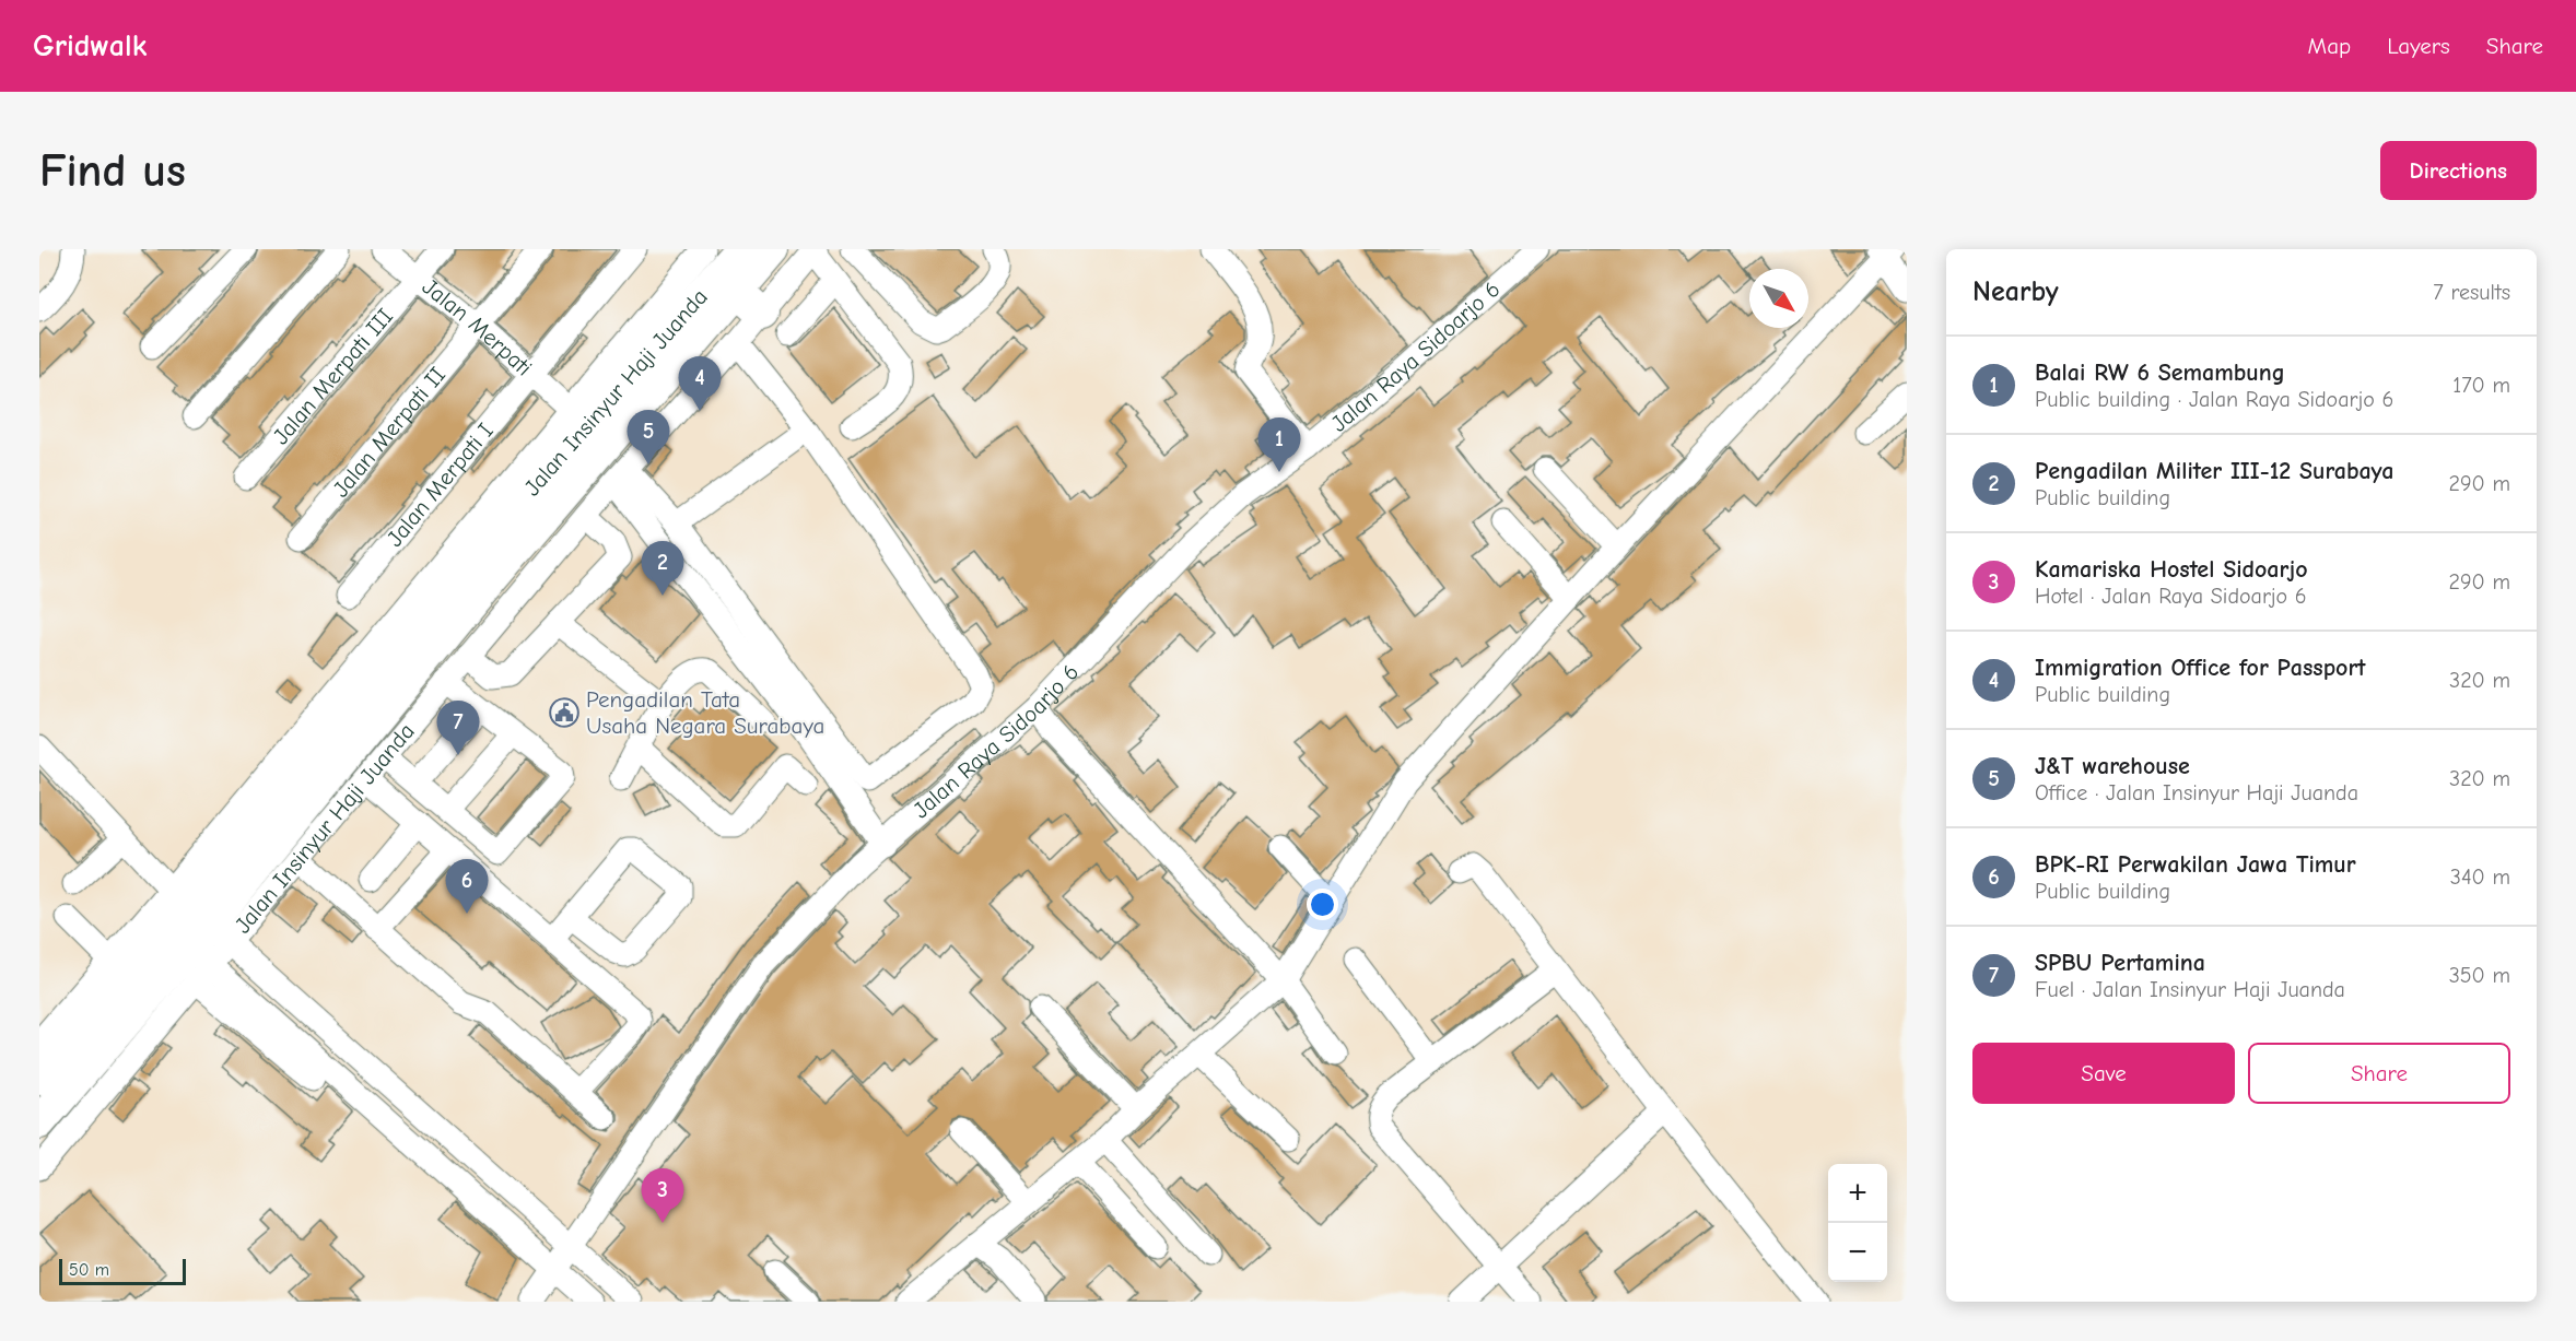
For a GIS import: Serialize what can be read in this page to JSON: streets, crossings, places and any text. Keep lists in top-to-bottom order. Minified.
{"streets":{"highway":["Jalan Insinyur Haji Juanda"],"street":["Jalan Merpati","Jalan Raya Sidoarjo 6","Jalan Merpati III","Jalan Merpati II","Jalan Merpati I"]},"crossings":[["Jalan Merpati","Jalan Merpati III"],["Jalan Merpati","Jalan Insinyur Haji Juanda"],["Jalan Merpati","Jalan Merpati II"],["Jalan Merpati","Jalan Merpati I"]],"places":{"public building":["Pengadilan Tata Usaha Negara Surabaya"]},"scale_bar":"50 m","north":"bottom right","page":{"header":"Gridwalk","nav":["Map","Layers","Share"],"buttons":["Directions",["Save","Share"]],"title":"Find us","heading":["Nearby","7 results"],"list":[{"mark":"1","name":"Balai RW 6 Semambung","note":"Public building · Jalan Raya Sidoarjo 6","value":"170 m"},{"mark":"2","name":"Pengadilan Militer III-12 Surabaya","note":"Public building","value":"290 m"},{"mark":"3","name":"Kamariska Hostel Sidoarjo","note":"Hotel · Jalan Raya Sidoarjo 6","value":"290 m"},{"mark":"4","name":"Immigration Office for Passport","note":"Public building","value":"320 m"},{"mark":"5","name":"J&T warehouse","note":"Office · Jalan Insinyur Haji Juanda","value":"320 m"},{"mark":"6","name":"BPK-RI Perwakilan Jawa Timur","note":"Public building","value":"340 m"},{"mark":"7","name":"SPBU Pertamina","note":"Fuel · Jalan Insinyur Haji Juanda","value":"350 m"}],"pins":["4","5","1","2","7","6","3"],"map_buttons":["+","−"],"scale":"50 m"}}
